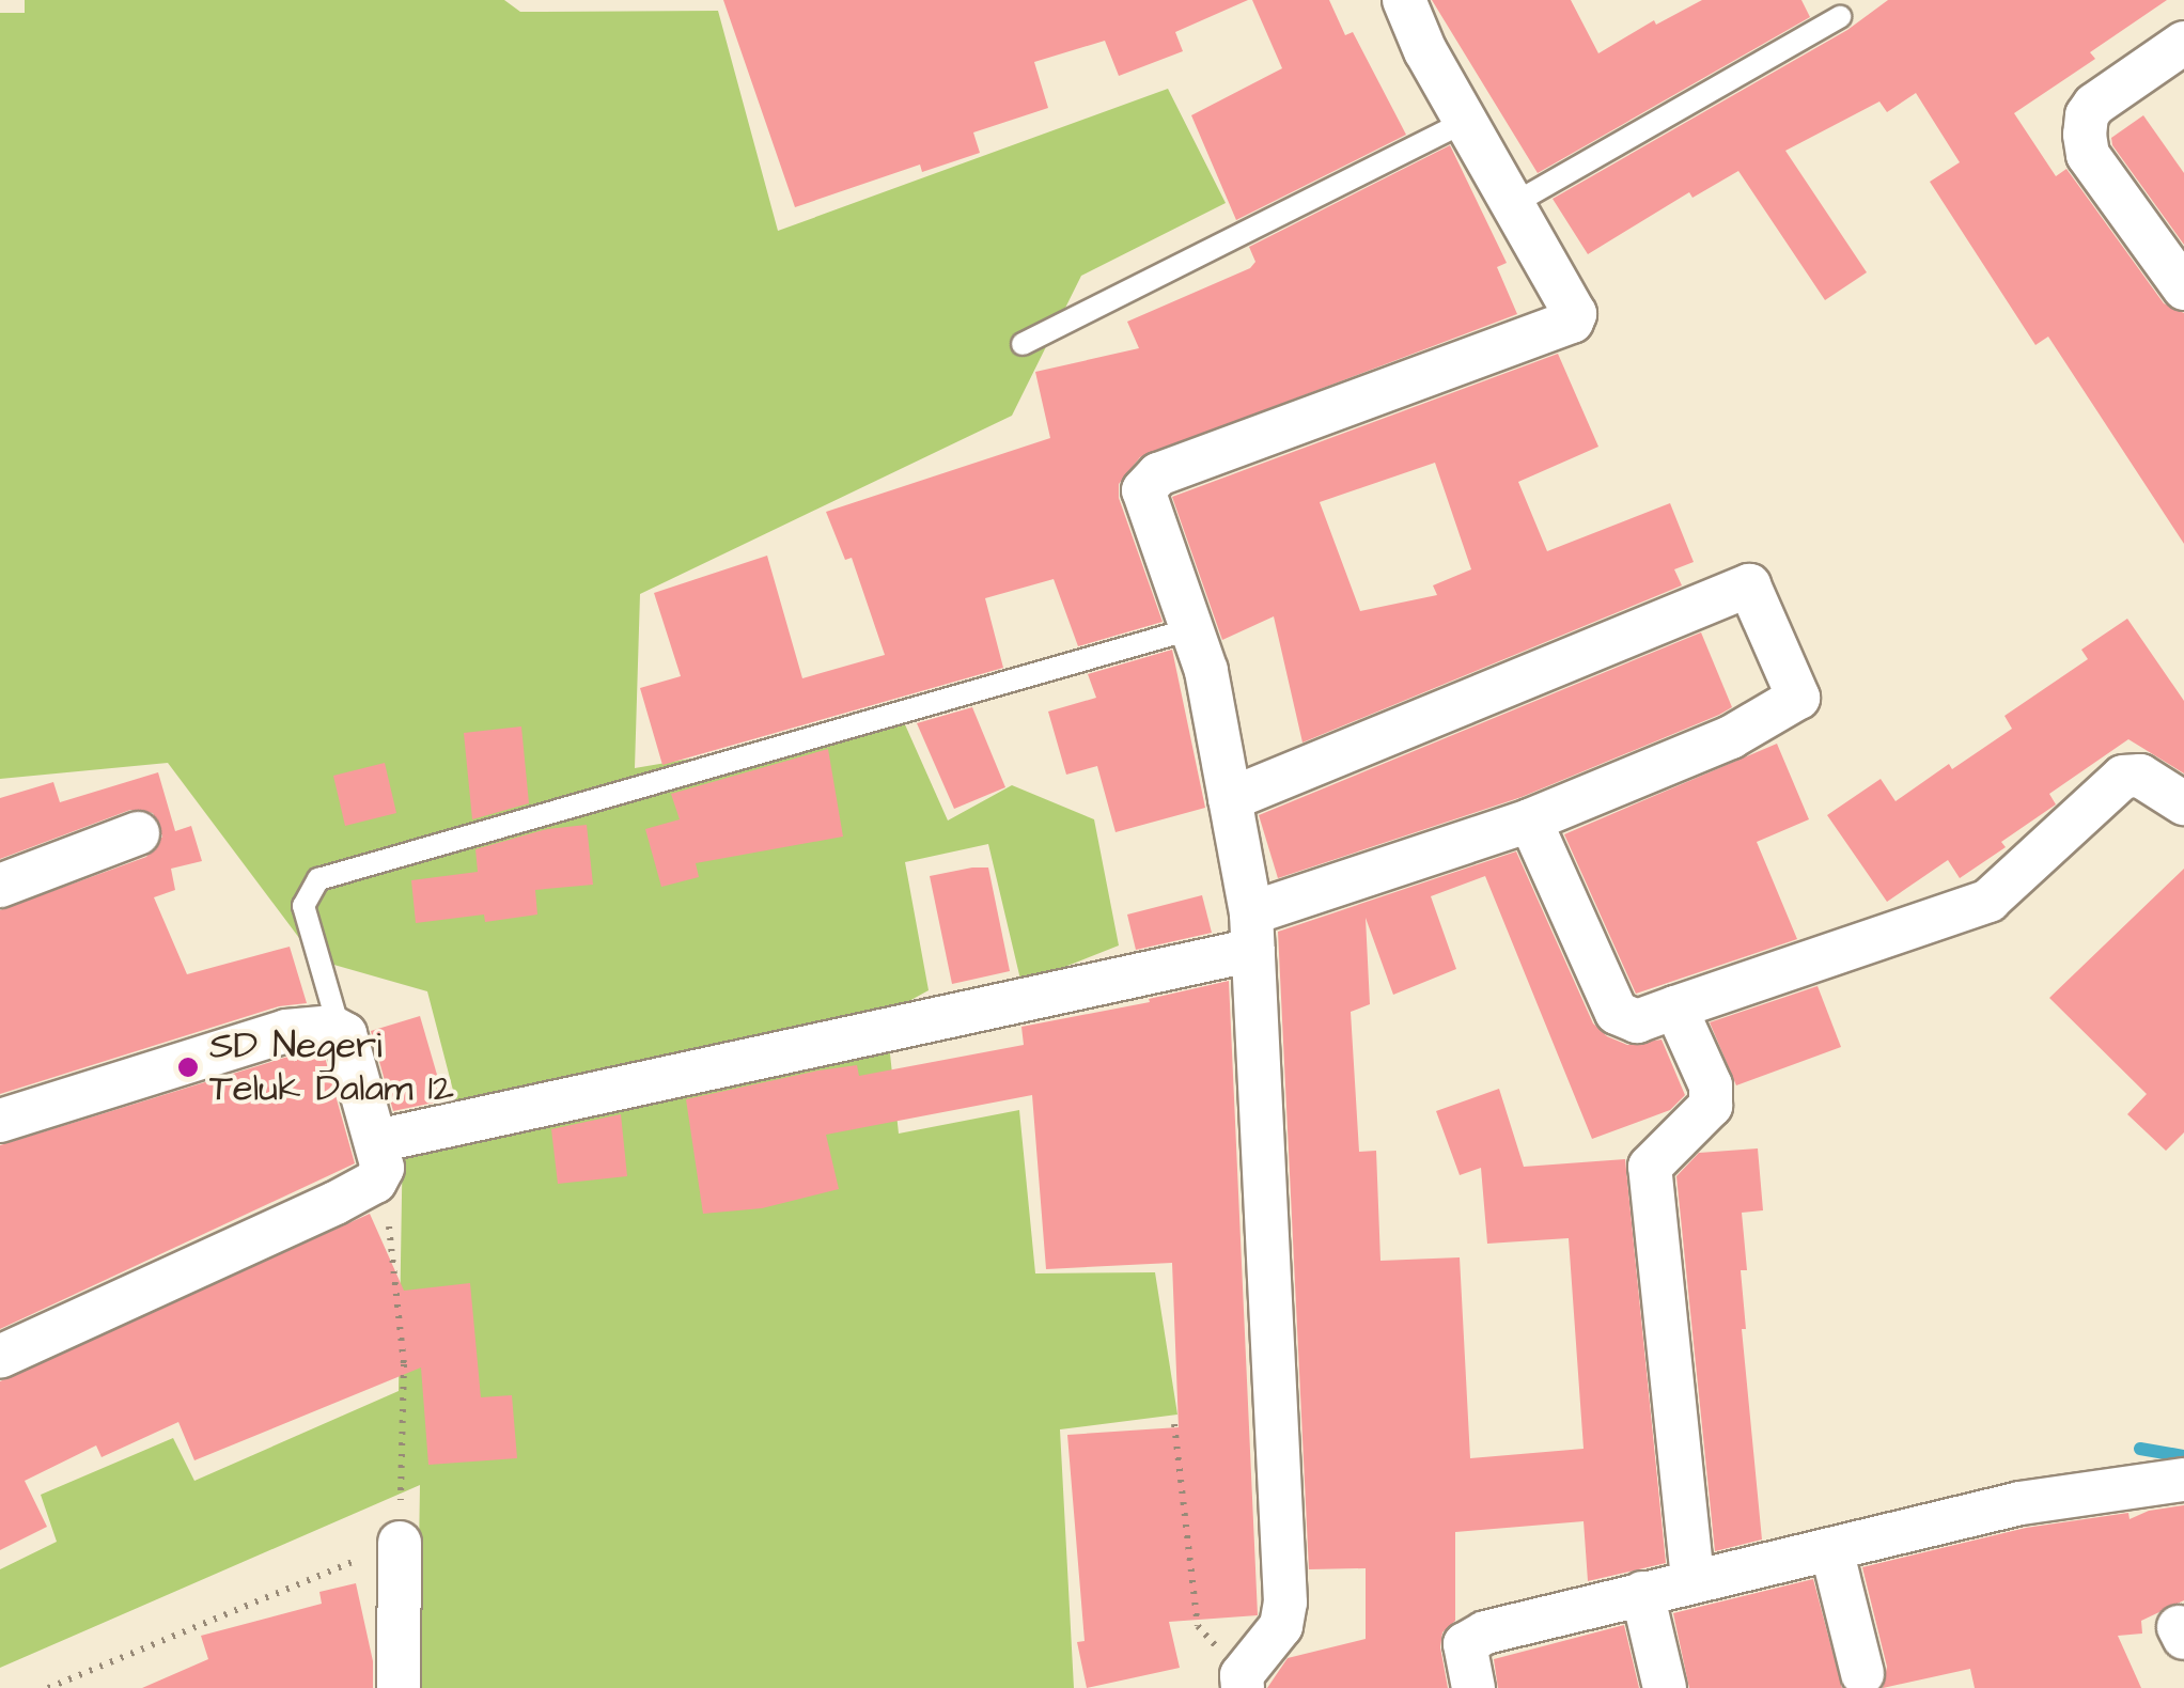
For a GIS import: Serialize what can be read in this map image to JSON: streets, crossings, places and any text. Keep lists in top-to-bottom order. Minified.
{"places":["SD Negeri Teluk Dalam 12"]}
